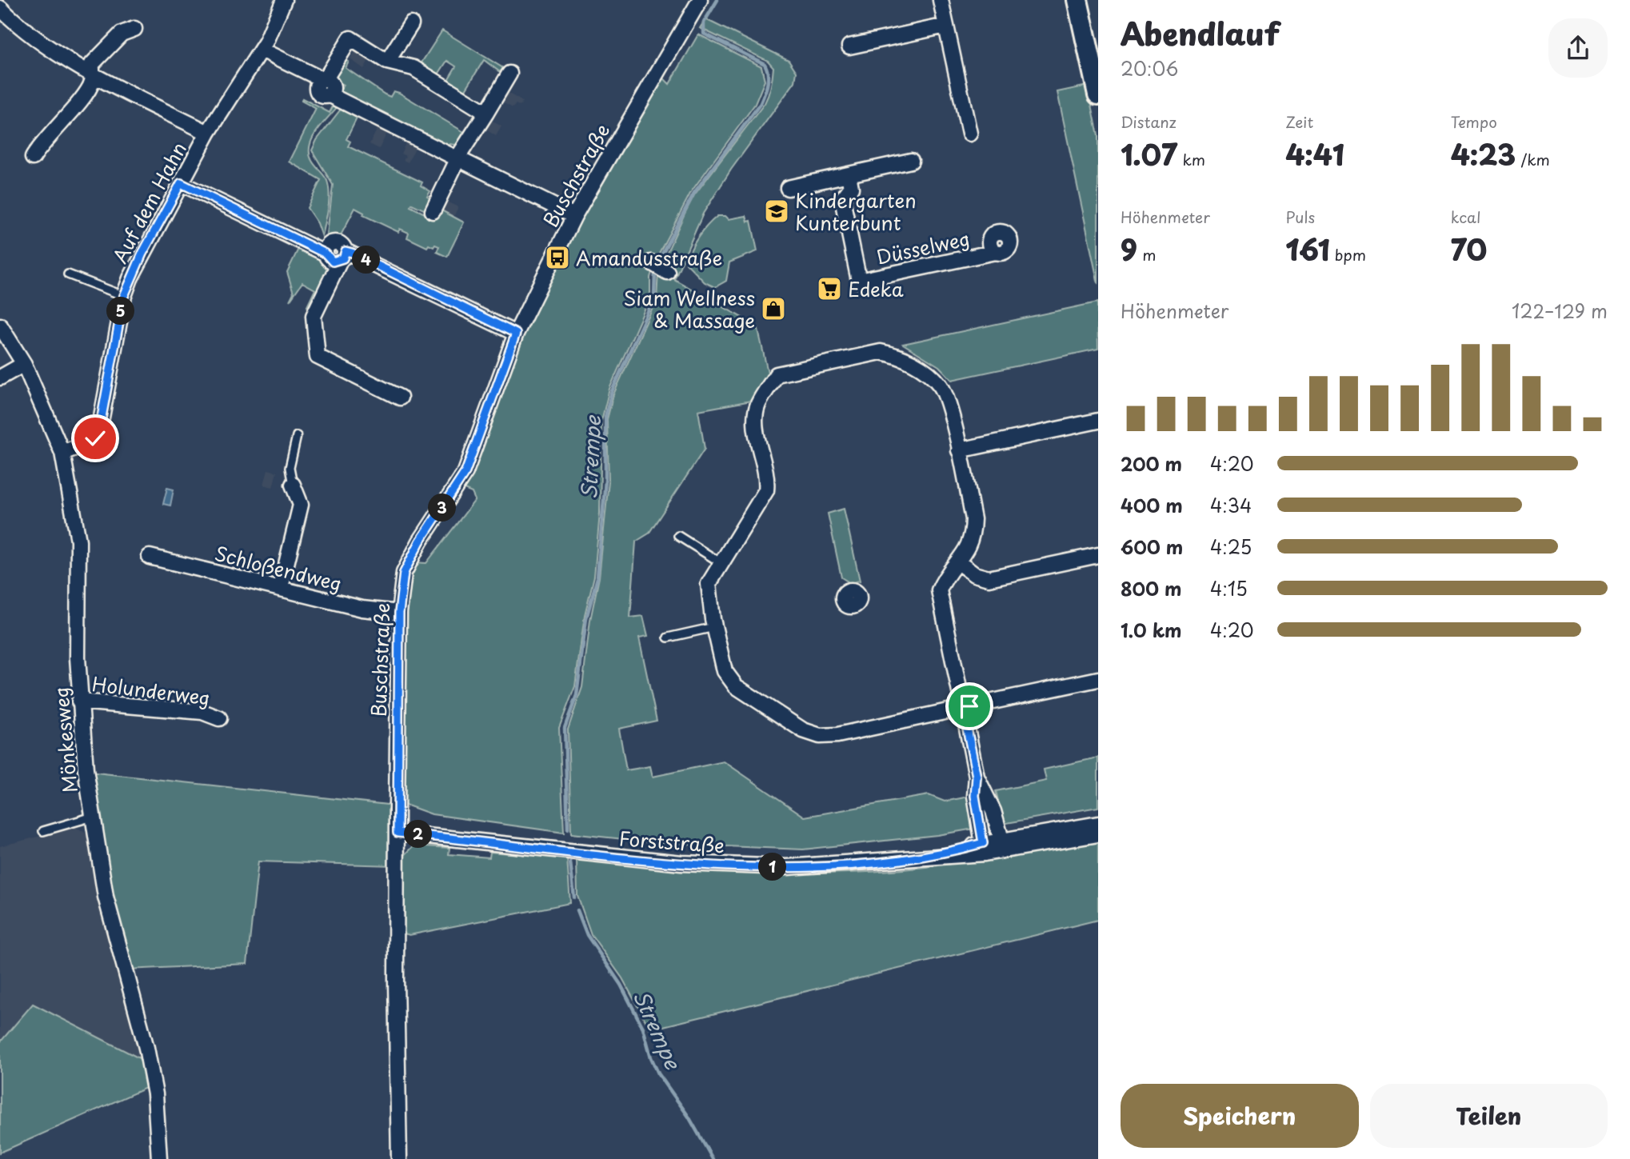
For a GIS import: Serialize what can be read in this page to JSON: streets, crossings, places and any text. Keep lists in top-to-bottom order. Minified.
{"streets":{"street":["Buschstraße","Auf dem Hahn","Düsselweg","Schloßendweg","Holunderweg","Mönkesweg","Forststraße"]},"crossings":[["Buschstraße","Schloßendweg"],["Buschstraße","Forststraße"],["Auf dem Hahn","Mönkesweg"],["Holunderweg","Mönkesweg"]],"water":["Strempe"],"places":{"school or university":["Kindergarten Kunterbunt"],"bus stop":["Amandusstraße"],"supermarket":["Edeka"],"shop":["Siam Wellness & Massage"]},"page":{"heading":["Abendlauf","20:06"],"stats":[["Distanz","1.07 km"],["Zeit","4:41"],["Tempo","4:23 /km"],["Höhenmeter","9 m"],["Puls","161 bpm"],["kcal","70"]],"pins":["4","5","3","2","1"],"chart":["Höhenmeter","122–129 m"],"list":[{"name":"200 m","note":"4:20"},{"name":"400 m","note":"4:34"},{"name":"600 m","note":"4:25"},{"name":"800 m","note":"4:15"},{"name":"1.0 km","note":"4:20"}],"buttons":["Speichern","Teilen"]}}
